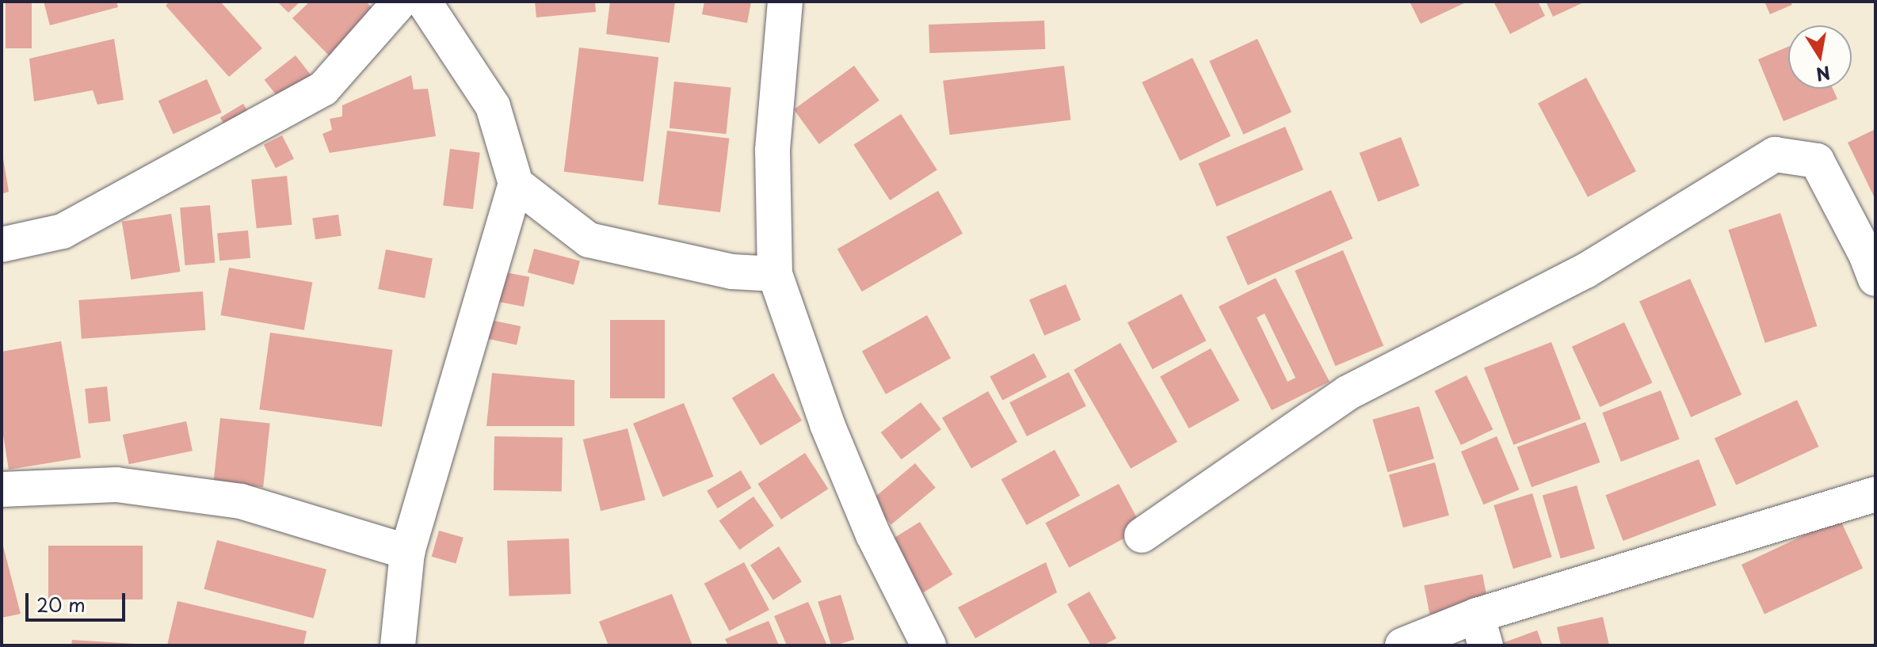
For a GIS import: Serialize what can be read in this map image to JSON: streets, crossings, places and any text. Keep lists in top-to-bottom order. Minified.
{"scale_bar":"20 m","north":"bottom"}
